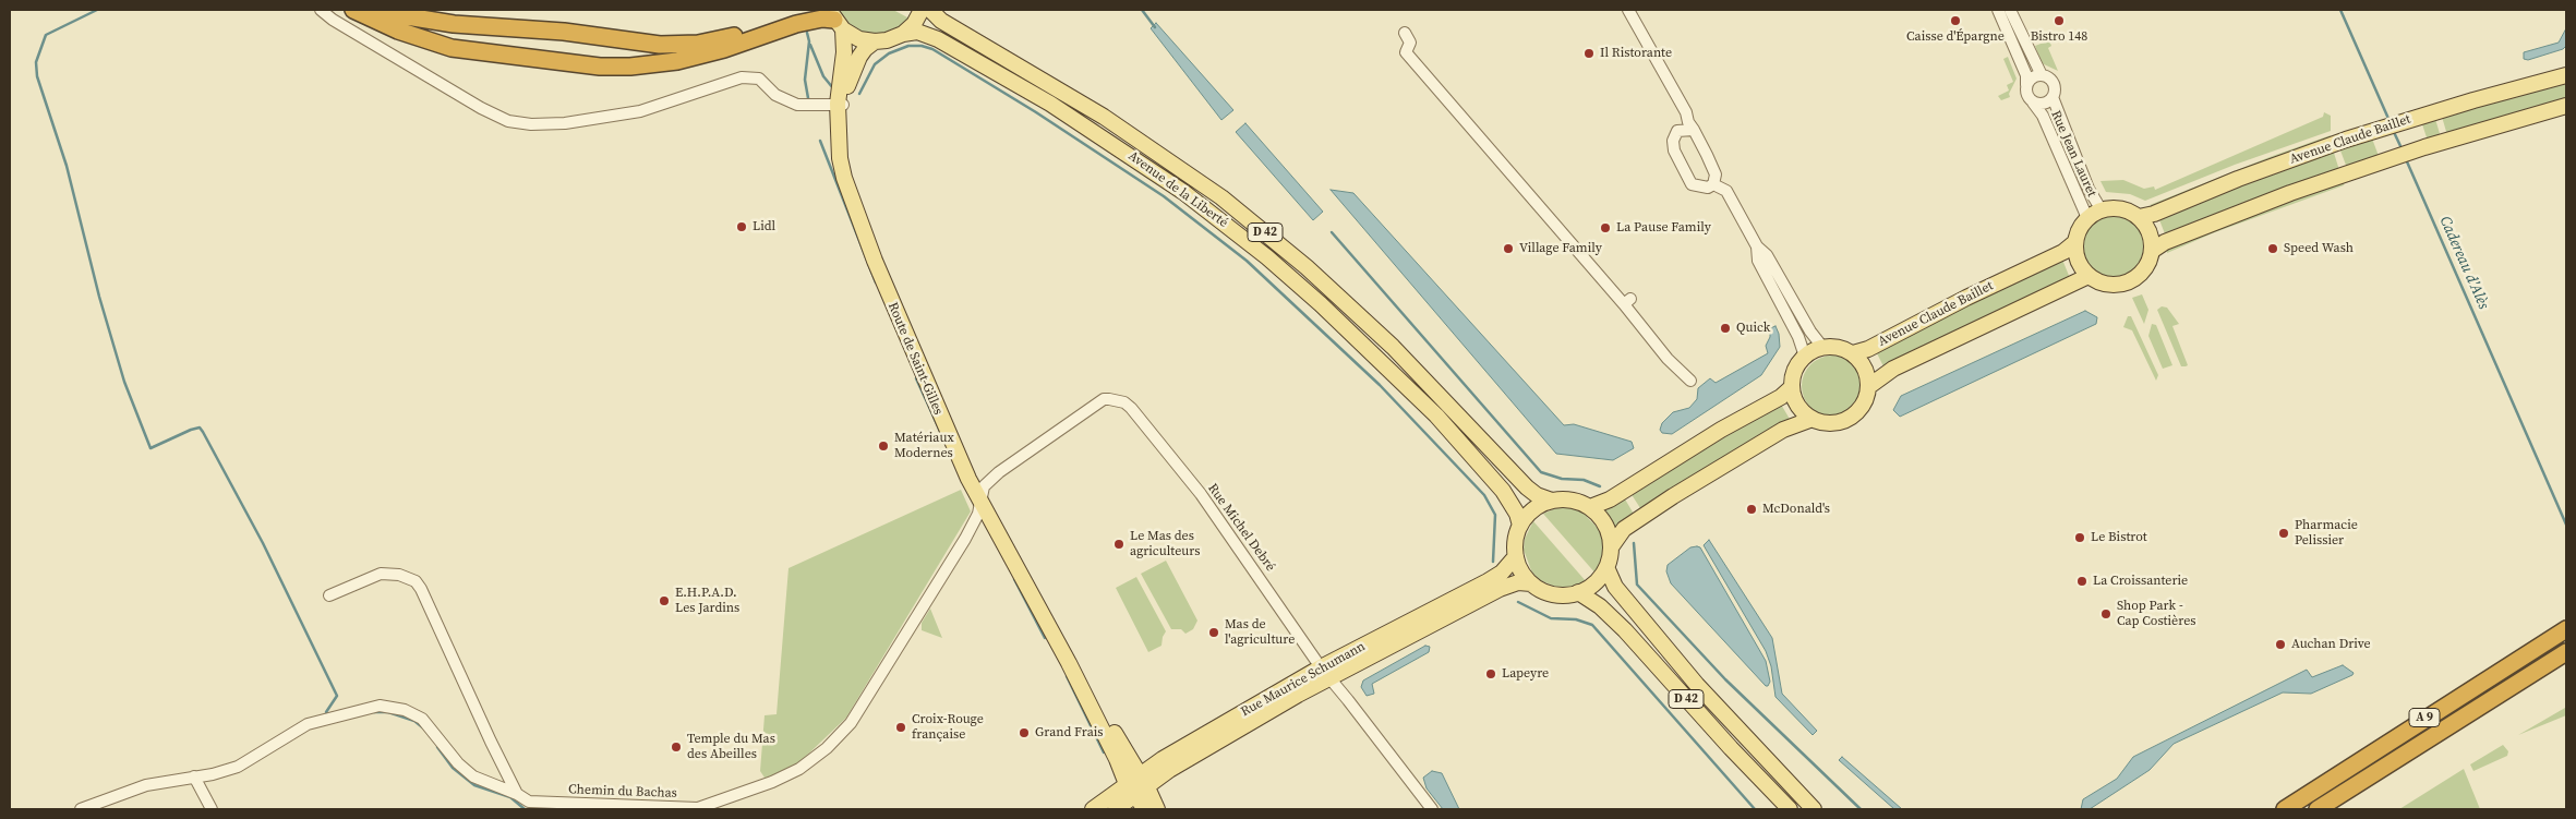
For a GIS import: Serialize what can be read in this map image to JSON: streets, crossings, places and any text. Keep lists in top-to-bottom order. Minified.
{"streets":{"highway":["A 9"],"main road":["Avenue Claude Baillet","Avenue de la Liberté","D 42","Route de Saint-Gilles","Rue Maurice Schumann"],"street":["Rue Jean Lauret","Rue Michel Debré","Chemin du Bachas"]},"crossings":[["Avenue Claude Baillet","Rue Jean Lauret"],["Avenue de la Liberté","D 42"],["Avenue de la Liberté","Rue Maurice Schumann"],["D 42","Rue Maurice Schumann"],["Route de Saint-Gilles","Rue Michel Debré"],["Route de Saint-Gilles","Rue Maurice Schumann"],["Route de Saint-Gilles","Chemin du Bachas"],["Rue Michel Debré","Rue Maurice Schumann"],["Rue Michel Debré","Chemin du Bachas"]],"water":["Cadereau d'Alès"],"places":["Caisse d'Épargne","Bistro 148","Il Ristorante","Lidl","La Pause Family","Village Family","Speed Wash","Quick","Matériaux Modernes","McDonald's","Pharmacie Pelissier","Le Bistrot","Le Mas des agriculteurs","La Croissanterie","E.H.P.A.D. Les Jardins","Shop Park - Cap Costières","Mas de l'agriculture","Auchan Drive","Lapeyre","Croix-Rouge française","Grand Frais","Temple du Mas des Abeilles"]}
